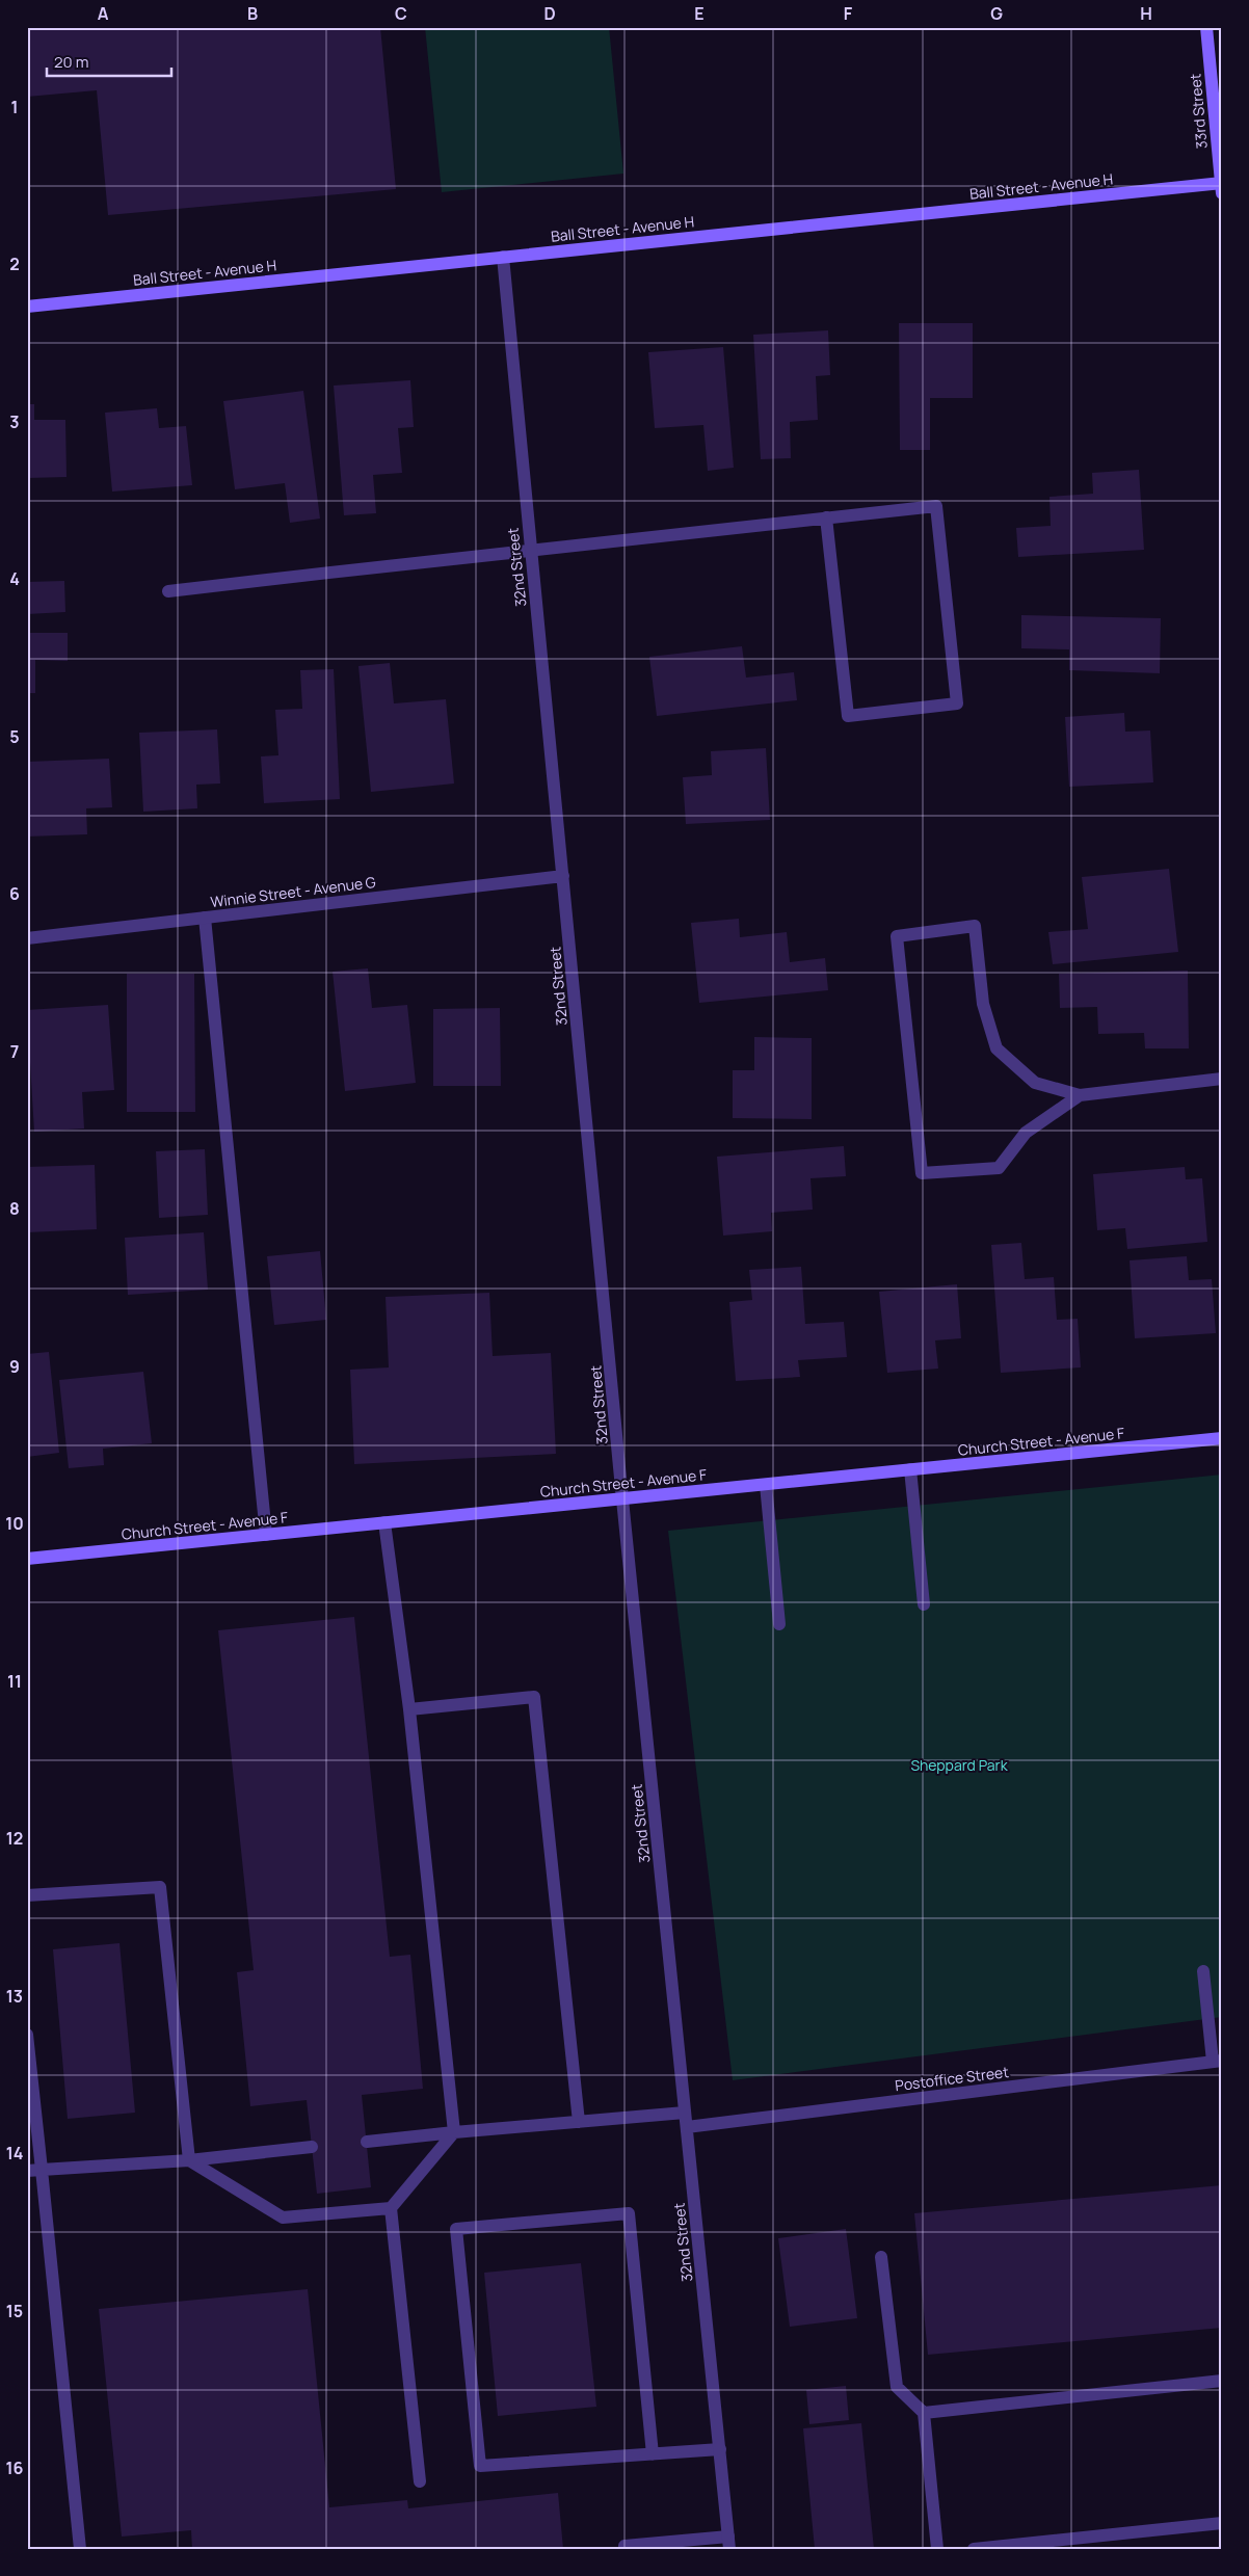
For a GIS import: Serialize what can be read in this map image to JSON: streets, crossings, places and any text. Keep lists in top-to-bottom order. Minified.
{"streets":{"street":["33rd Street","Ball Street - Avenue H","32nd Street","Winnie Street - Avenue G","Church Street - Avenue F","Postoffice Street"]},"crossings":[["33rd Street","Ball Street - Avenue H"],["Ball Street - Avenue H","32nd Street"],["32nd Street","Winnie Street - Avenue G"],["32nd Street","Church Street - Avenue F"],["32nd Street","Postoffice Street"]],"parks":["Sheppard Park"],"scale_bar":"20 m","grid":{"columns":["A","B","C","D","E","F","G","H"],"rows":["1","2","3","4","5","6","7","8","9","10","11","12","13","14","15","16"]}}
